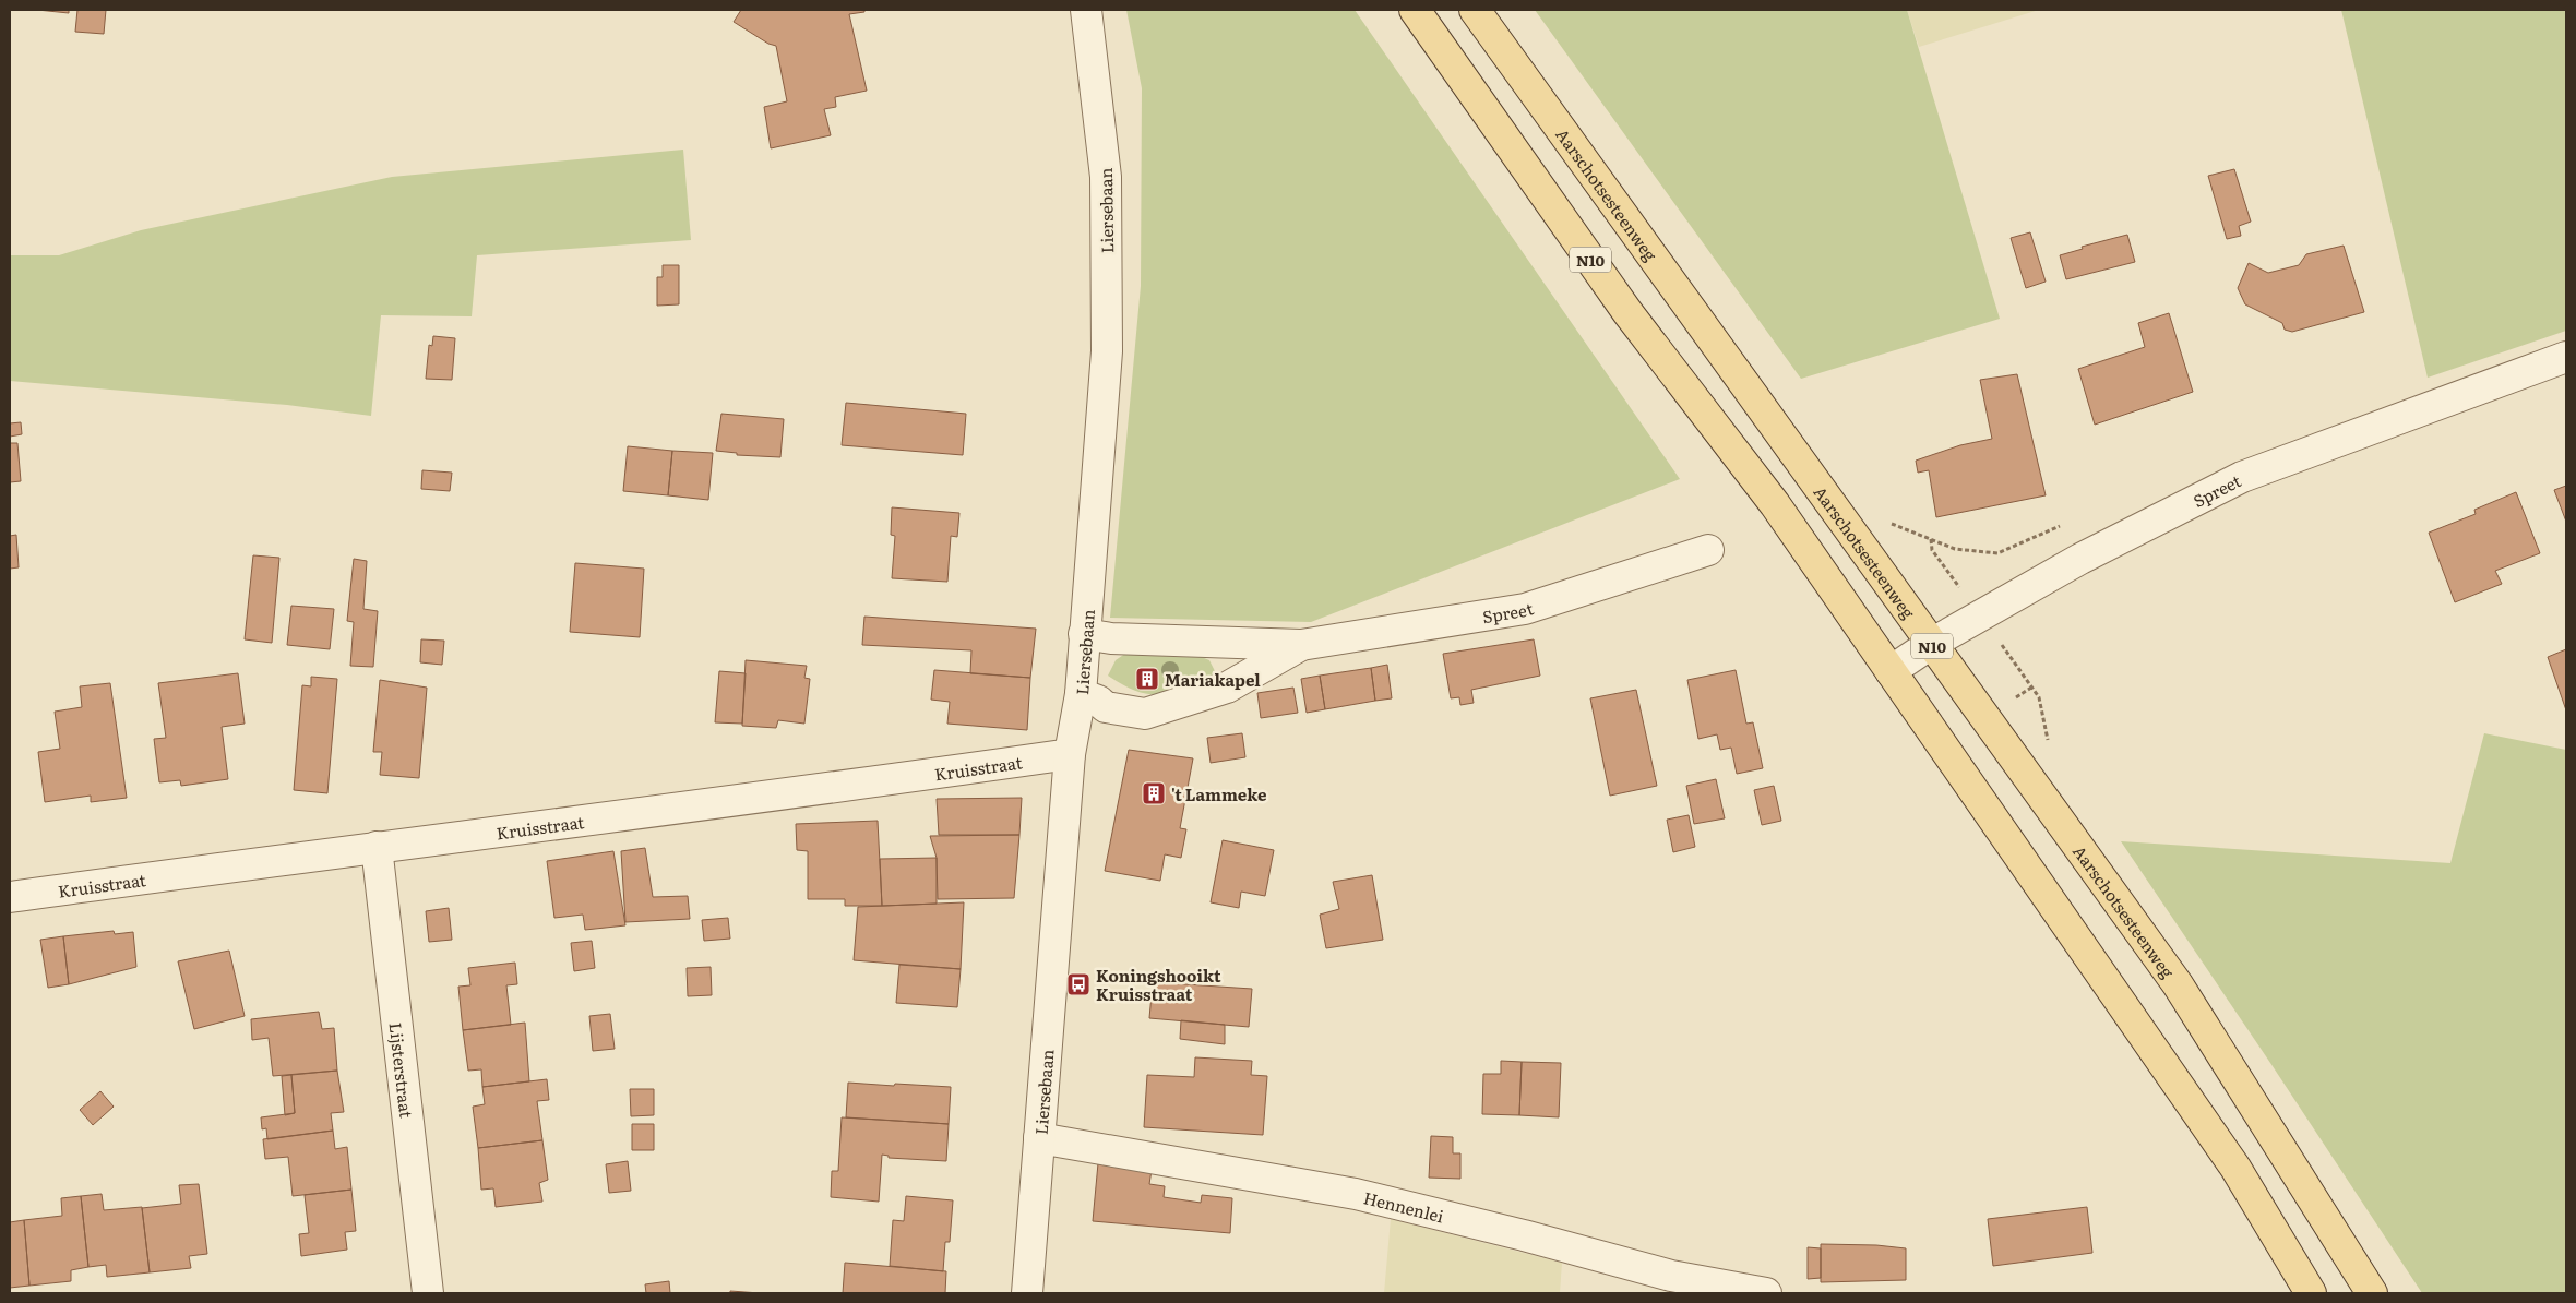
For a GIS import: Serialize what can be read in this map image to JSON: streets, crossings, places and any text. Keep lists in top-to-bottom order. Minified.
{"streets":{"main road":["Aarschotsesteenweg","N10"],"street":["Liersebaan","Spreet","Kruisstraat","Lijsterstraat","Hennenlei"]},"crossings":[["Aarschotsesteenweg","Spreet"],["Liersebaan","Spreet"],["Liersebaan","Kruisstraat"],["Liersebaan","Hennenlei"],["N10","Spreet"],["Kruisstraat","Lijsterstraat"]],"places":{"building":["Mariakapel","'t Lammeke"],"bus stop":["Koningshooikt Kruisstraat"]}}
